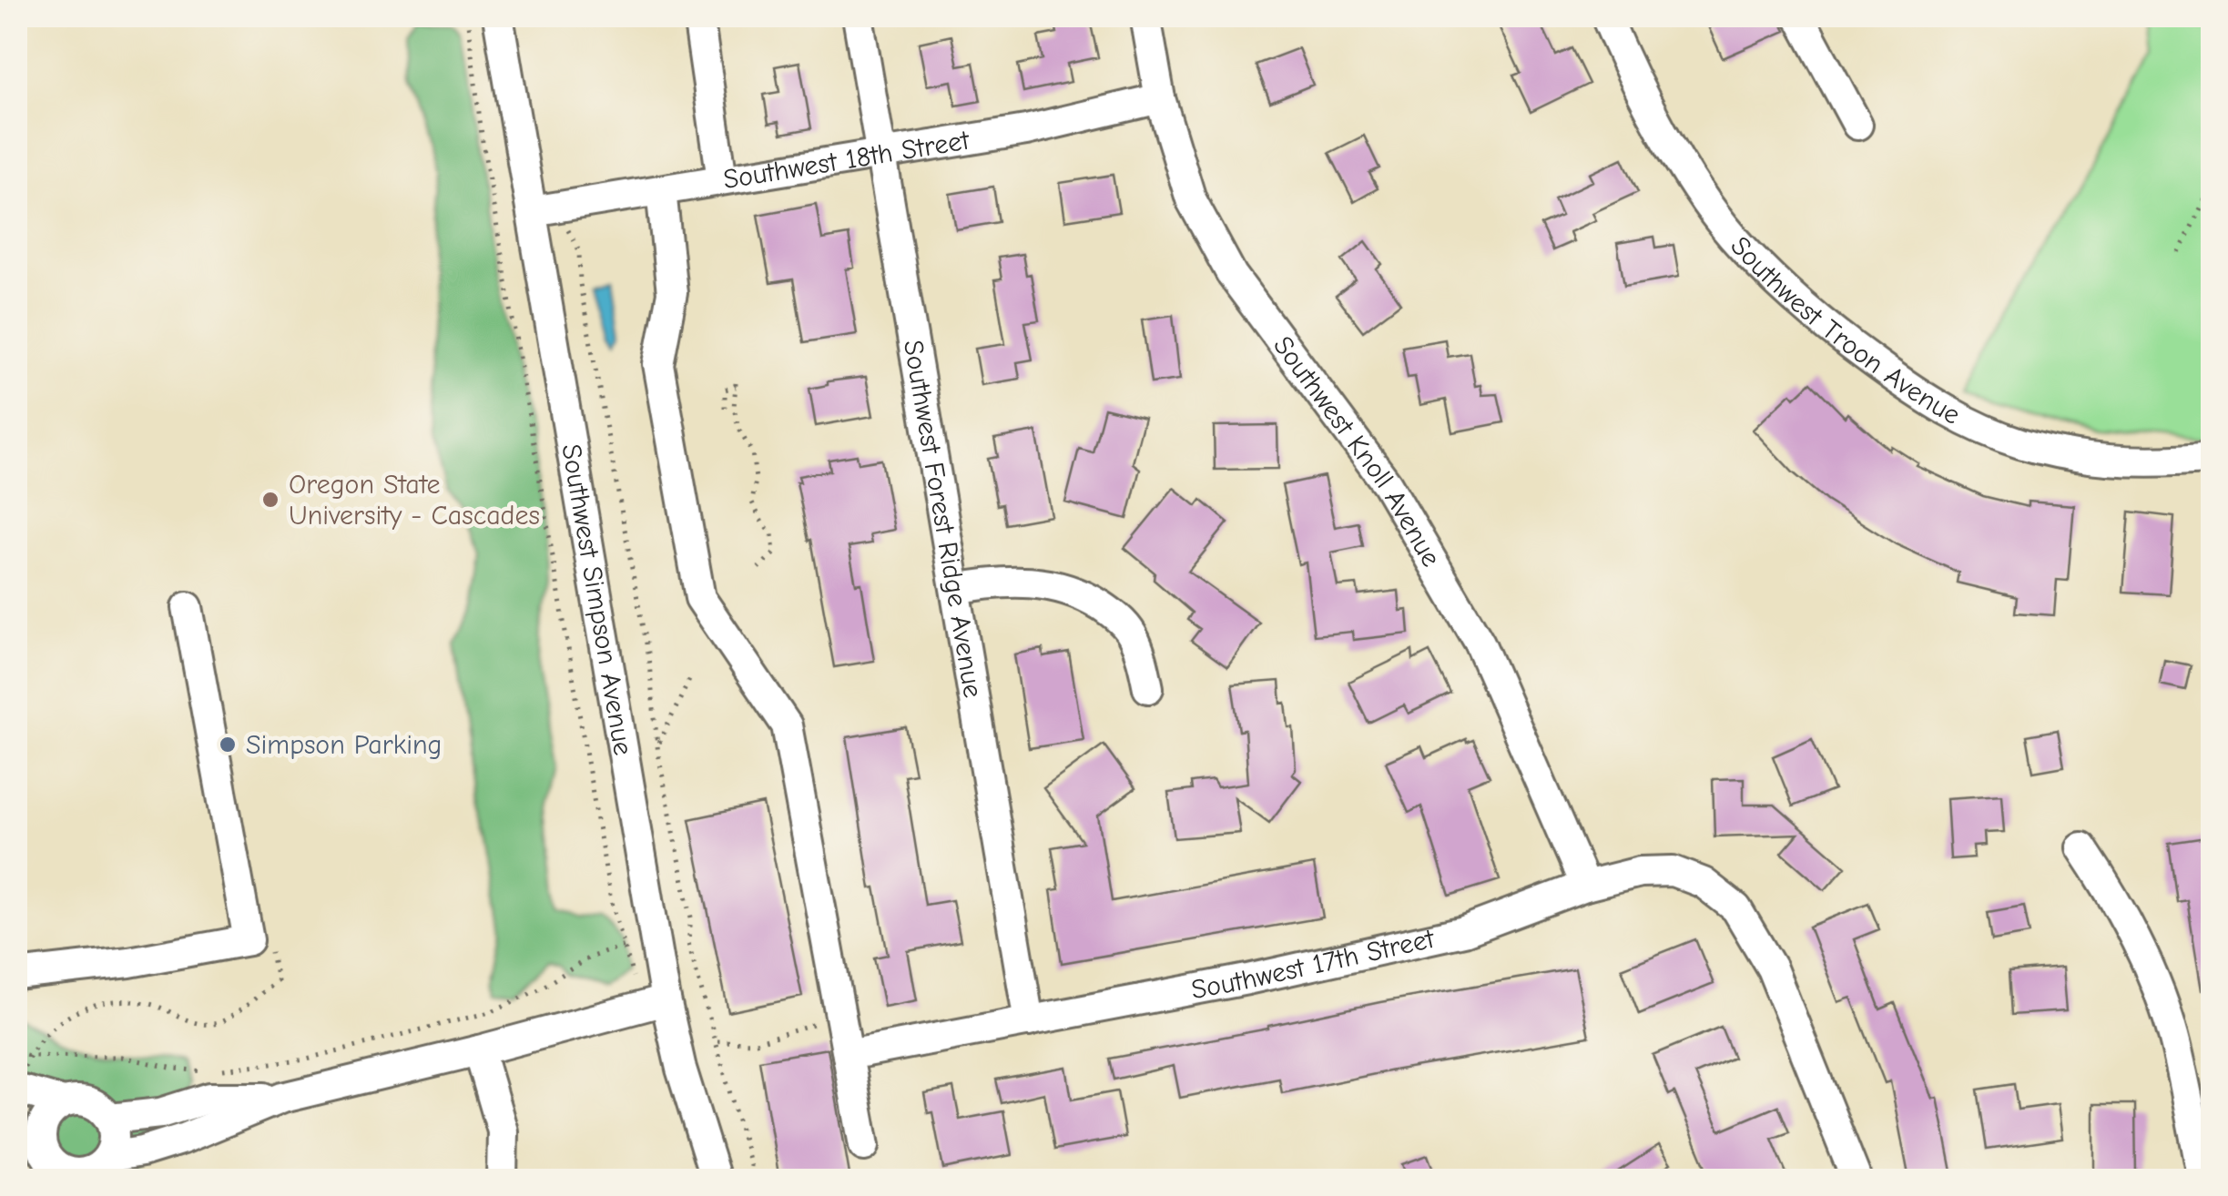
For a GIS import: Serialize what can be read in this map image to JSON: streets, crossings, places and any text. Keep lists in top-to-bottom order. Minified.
{"streets":{"street":["Southwest 18th Street","Southwest Troon Avenue","Southwest Knoll Avenue","Southwest Forest Ridge Avenue","Southwest Simpson Avenue","Southwest 17th Street"]},"crossings":[["Southwest 18th Street","Southwest Knoll Avenue"],["Southwest 18th Street","Southwest Forest Ridge Avenue"],["Southwest 18th Street","Southwest Simpson Avenue"],["Southwest Knoll Avenue","Southwest 17th Street"],["Southwest Forest Ridge Avenue","Southwest 17th Street"]],"places":["Oregon State University - Cascades","Simpson Parking"]}
